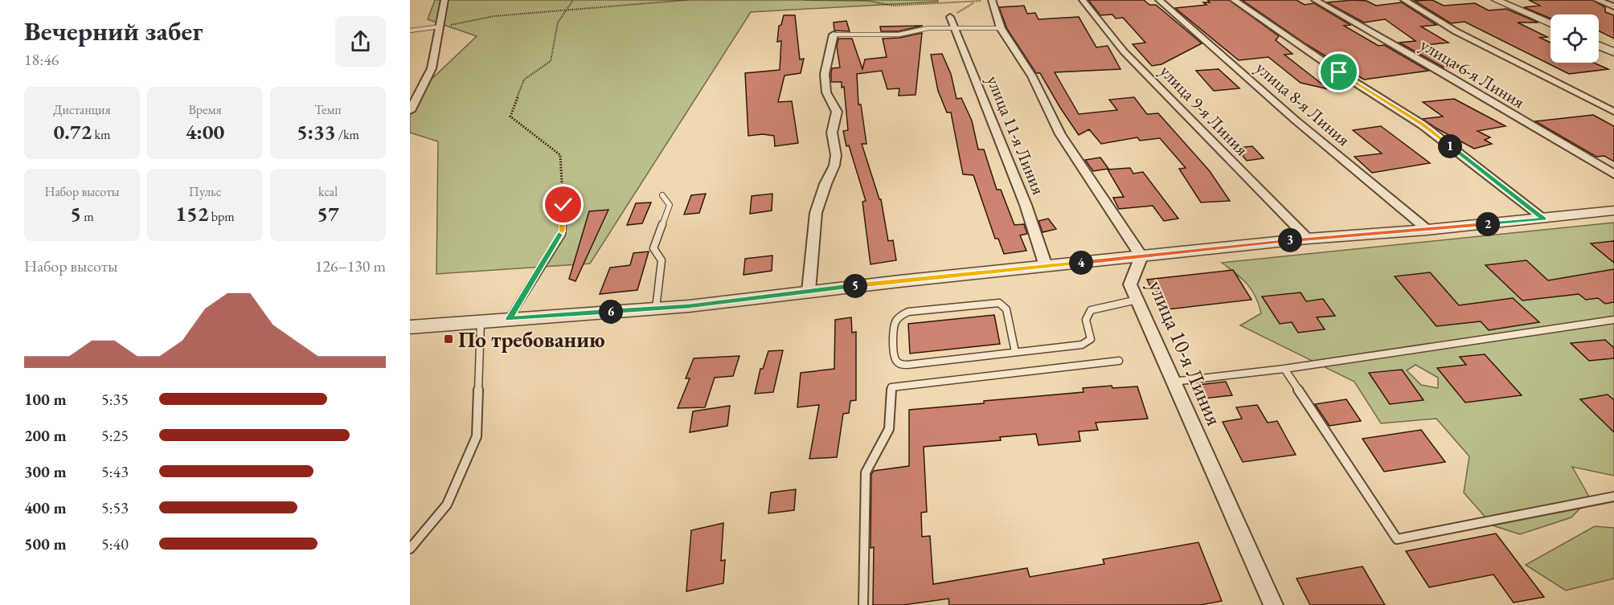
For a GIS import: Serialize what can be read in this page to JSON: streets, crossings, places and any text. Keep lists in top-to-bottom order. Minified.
{"streets":{"street":["улица 6-я Линия","улица 8-я Линия","улица 9-я Линия","улица 11-я Линия","улица 10-я Линия"]},"places":{"transit":["По требованию"]},"page":{"heading":["Вечерний забег","18:46"],"stats":[["Дистанция","0.72 km"],["Время","4:00"],["Темп","5:33 /km"],["Набор высоты","5 m"],["Пульс","152 bpm"],["kcal","57"]],"pins":["1","2","3","4","5","6"],"chart":["Набор высоты","126–130 m"],"list":[{"name":"100 m","note":"5:35"},{"name":"200 m","note":"5:25"},{"name":"300 m","note":"5:43"},{"name":"400 m","note":"5:53"},{"name":"500 m","note":"5:40"}]}}
